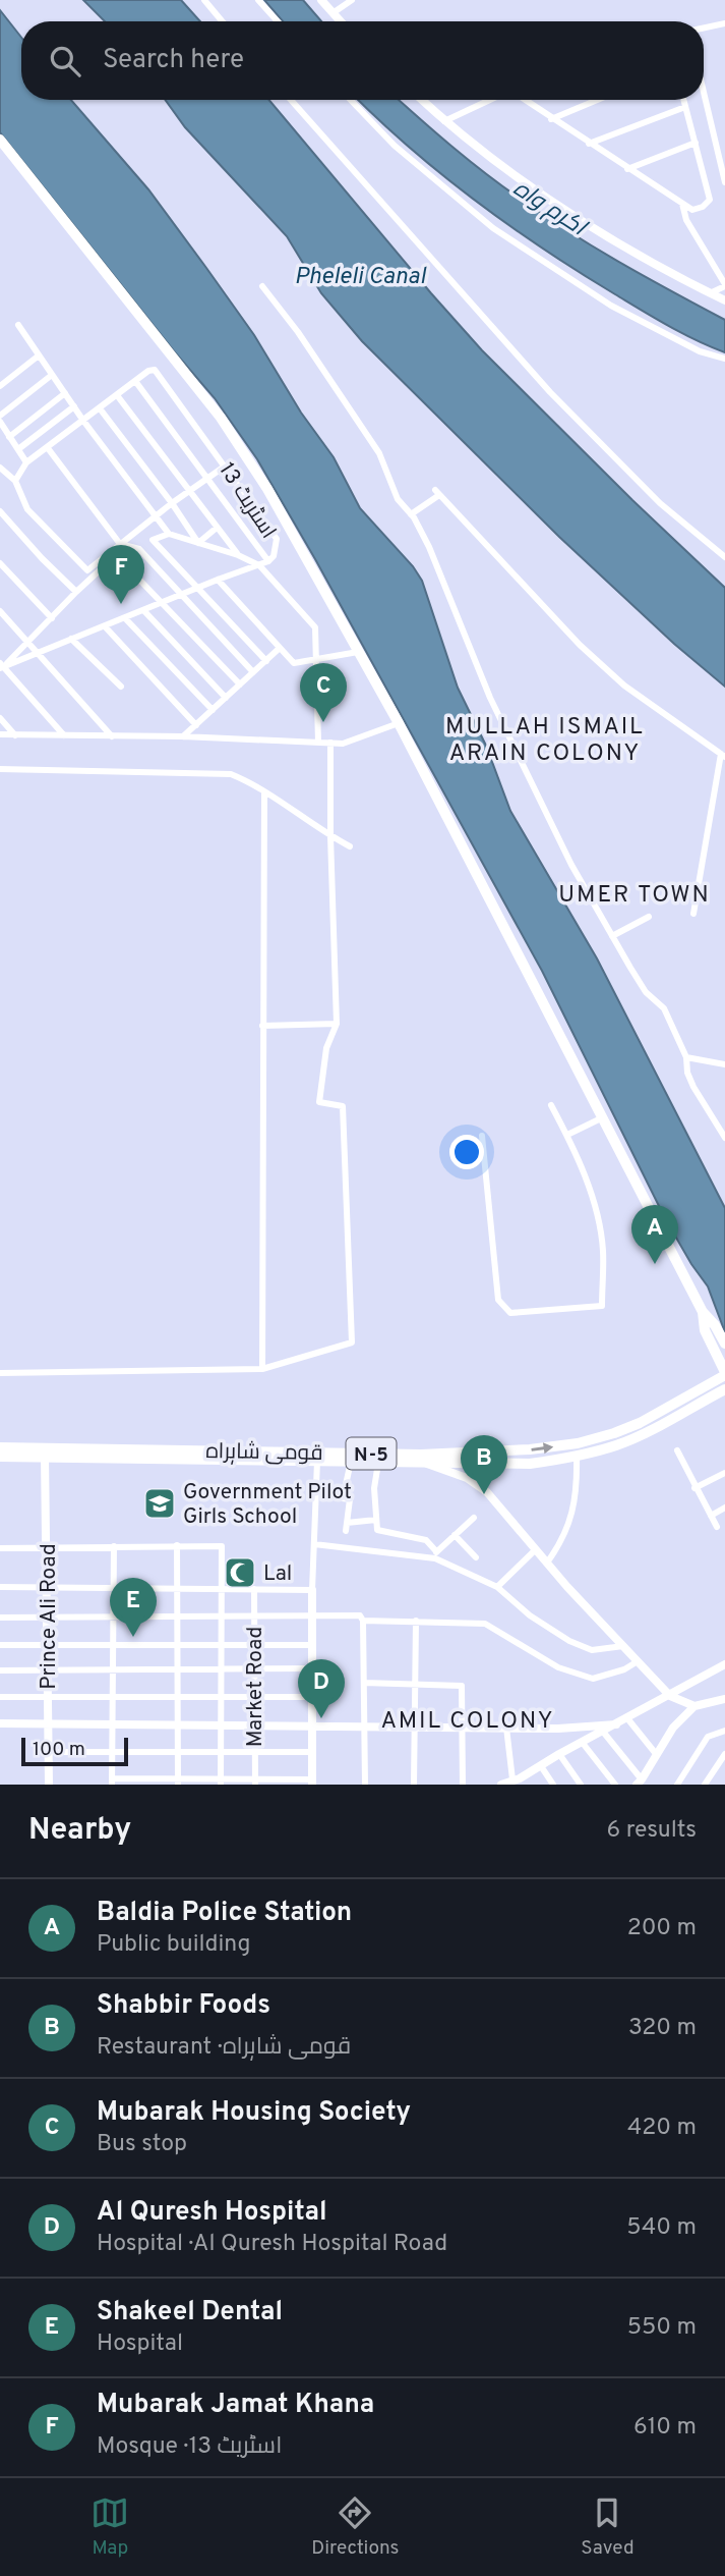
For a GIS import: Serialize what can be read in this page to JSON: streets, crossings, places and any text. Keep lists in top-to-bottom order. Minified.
{"streets":{"main road":["قومی شاہراہ","N-5"],"street":["اسٹریٹ 13","Prince Ali Road","Market Road"]},"crossings":[["قومی شاہراہ","Prince Ali Road"]],"districts":["MULLAH ISMAIL ARAIN COLONY","UMER TOWN","AMIL COLONY"],"water":["اکرم واہ","Pheleli Canal"],"places":{"school or university":["Government Pilot Girls School"],"mosque":["Lal"]},"scale_bar":"100 m","page":{"search":"Search here","pins":["F","C","A","B","E","D"],"scale":"100 m","heading":["Nearby","6 results"],"list":[{"mark":"A","name":"Baldia Police Station","note":"Public building","value":"200 m"},{"mark":"B","name":"Shabbir Foods","note":"Restaurant · قومی شاہراہ","value":"320 m"},{"mark":"C","name":"Mubarak Housing Society","note":"Bus stop","value":"420 m"},{"mark":"D","name":"Al Quresh Hospital","note":"Hospital · Al Quresh Hospital Road","value":"540 m"},{"mark":"E","name":"Shakeel Dental","note":"Hospital","value":"550 m"},{"mark":"F","name":"Mubarak Jamat Khana","note":"Mosque · اسٹریٹ 13","value":"610 m"}],"nav":["Map","Directions","Saved"]}}
